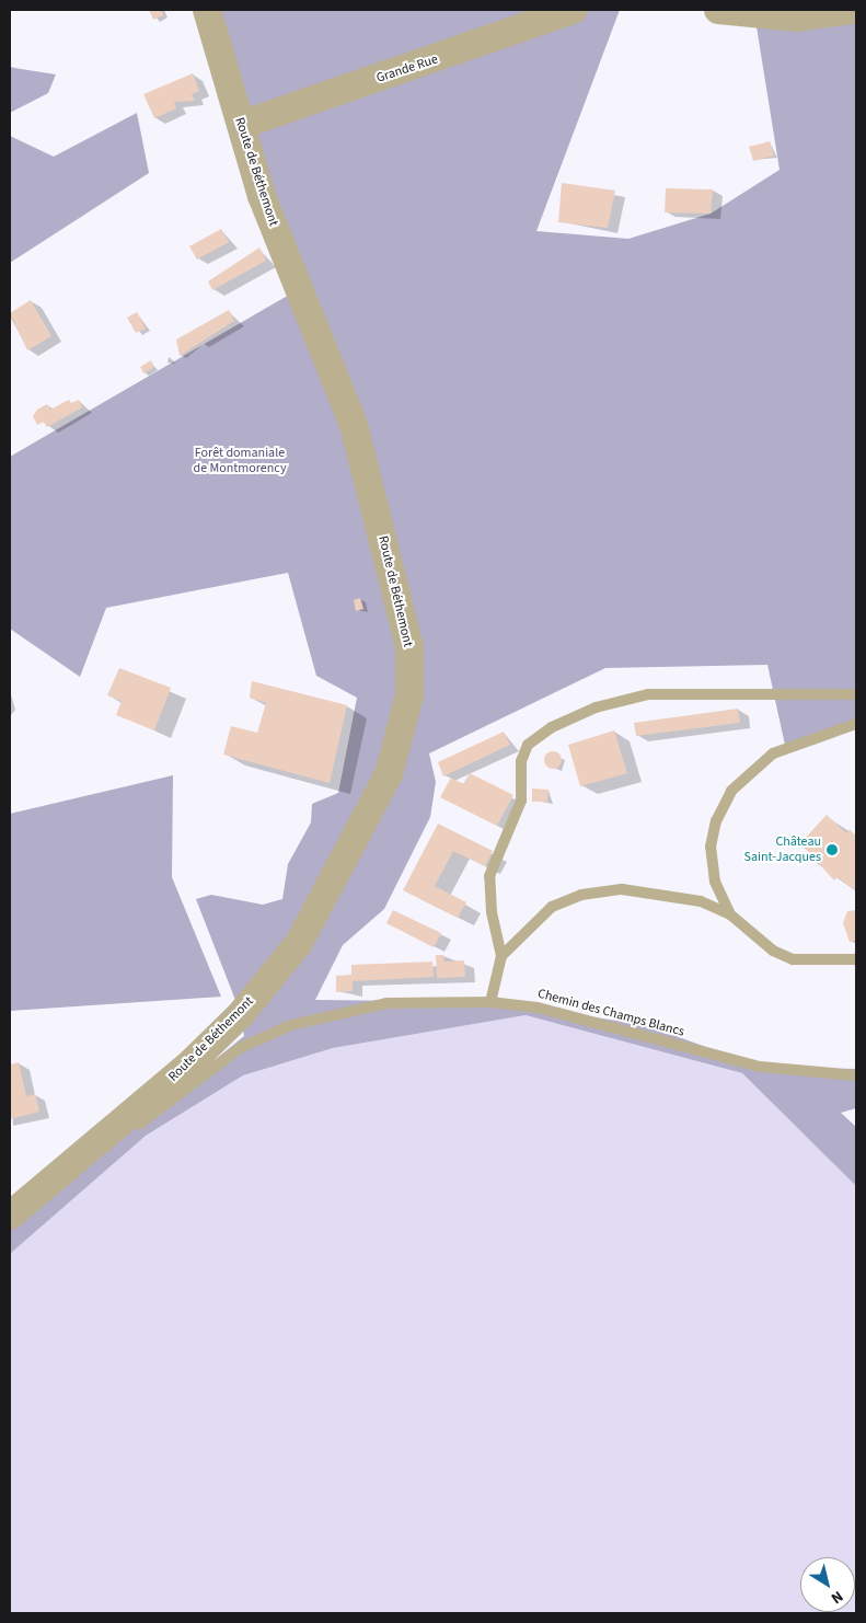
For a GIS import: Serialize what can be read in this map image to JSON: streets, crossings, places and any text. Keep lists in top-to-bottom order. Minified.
{"streets":{"street":["Grande Rue","Route de Béthemont"],"lane":["Chemin des Champs Blancs"]},"crossings":[["Grande Rue","Route de Béthemont"],["Route de Béthemont","Chemin des Champs Blancs"]],"parks":["Forêt domaniale de Montmorency"],"places":["Château Saint-Jacques"],"north":"bottom right"}
